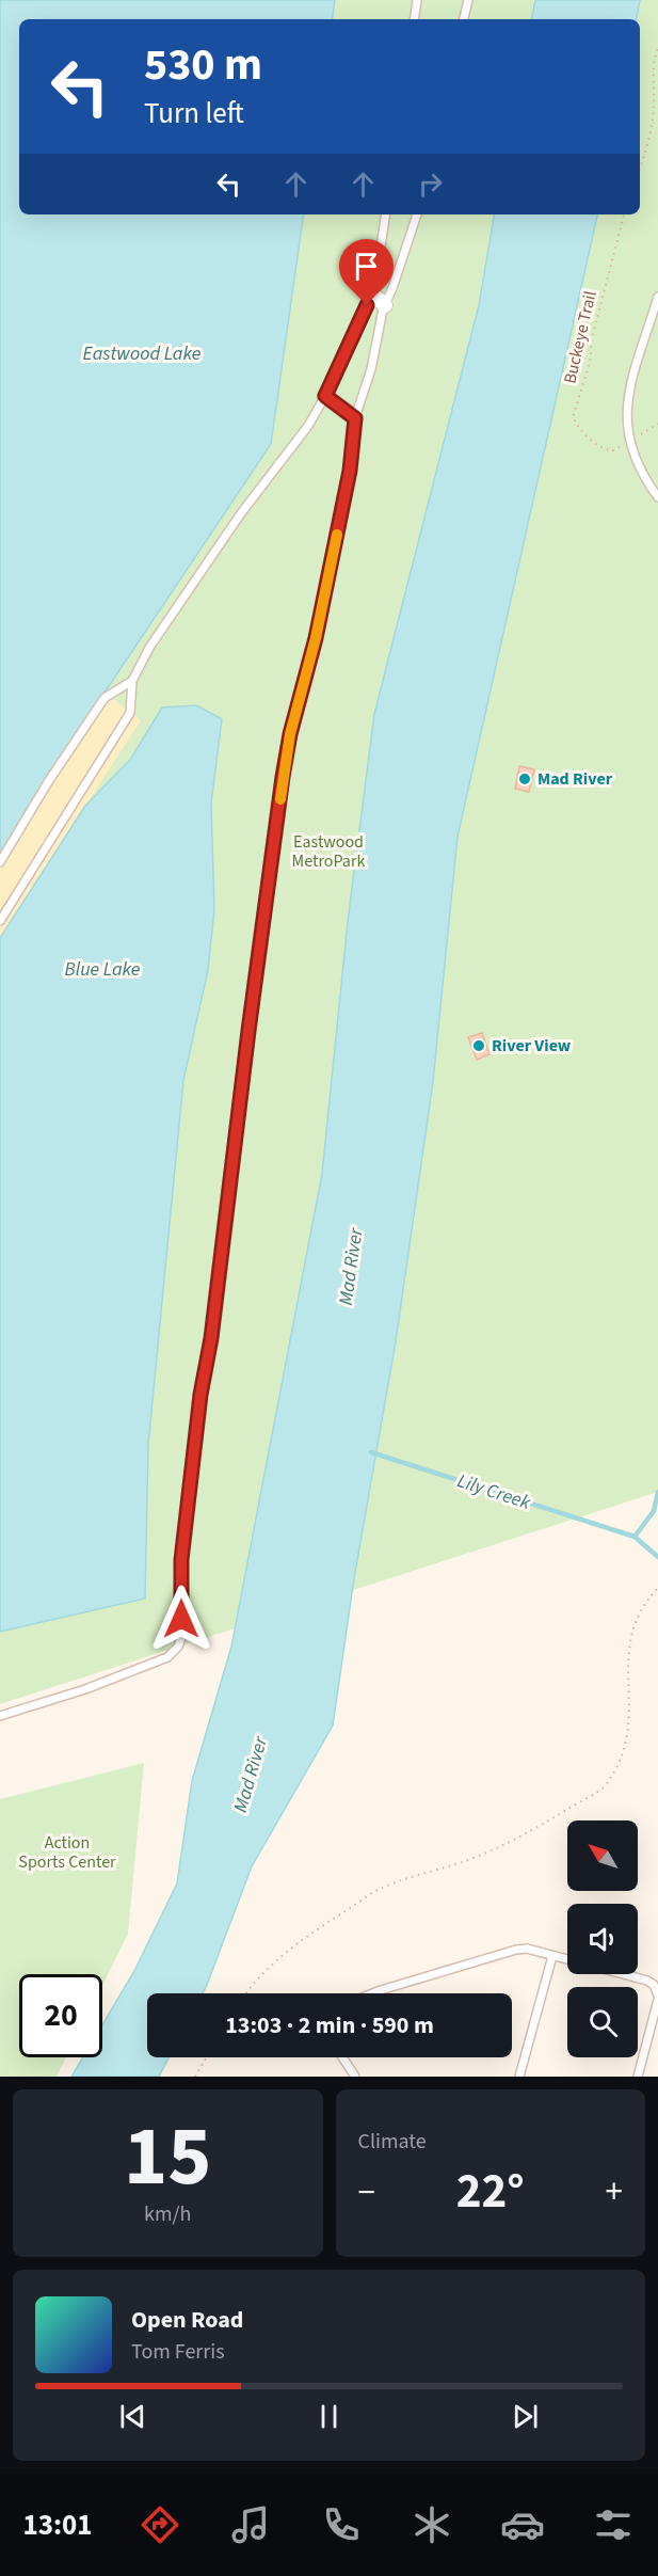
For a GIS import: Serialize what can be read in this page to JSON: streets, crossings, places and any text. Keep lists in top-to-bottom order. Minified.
{"streets":{"path":["Buckeye Trail"]},"water":["Eastwood Lake","Blue Lake","Mad River","Lily Creek"],"parks":["Eastwood MetroPark","Action Sports Center"],"places":["Mad River","River View"],"north":"top left","page":{"turn":["530 m","Turn left"],"limit":"20","trip":"13:03 · 2 min · 590 m","tile":[["15","km/h"],"Climate"],"heat":["−","22°","+"],"song":["Open Road","Tom Ferris"],"tabs":"13:01"}}
